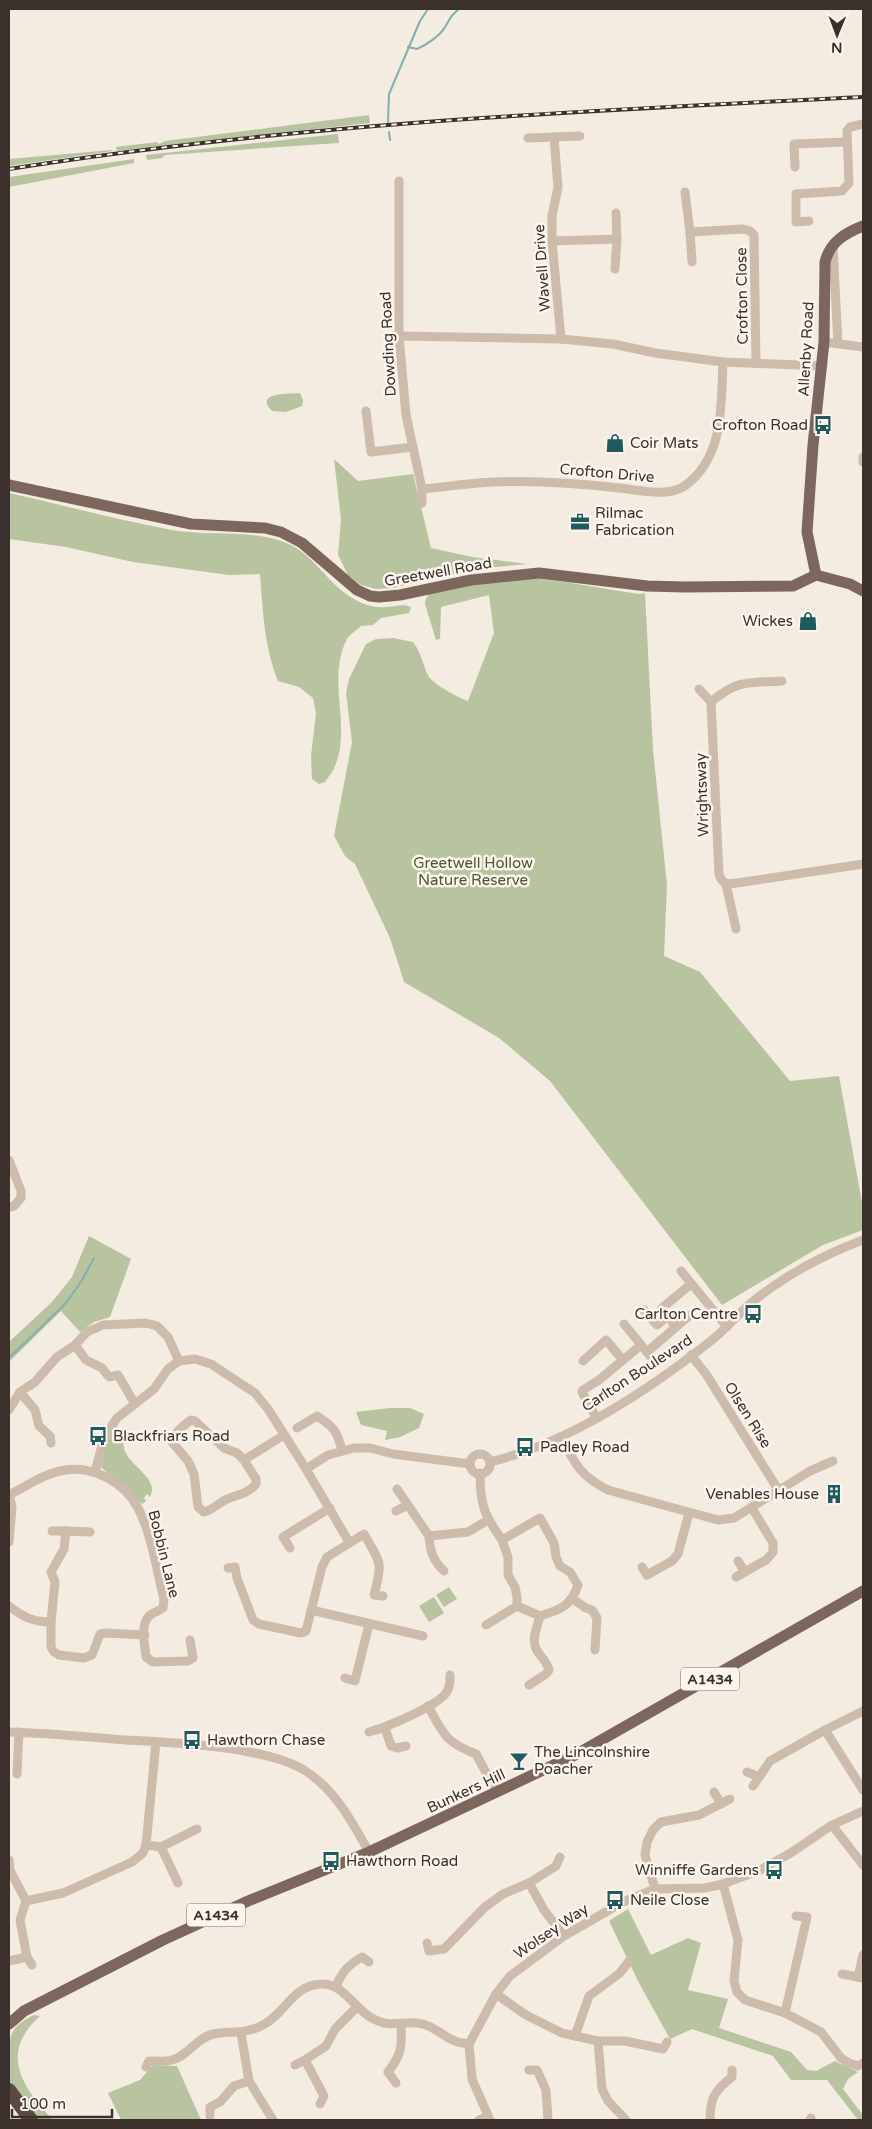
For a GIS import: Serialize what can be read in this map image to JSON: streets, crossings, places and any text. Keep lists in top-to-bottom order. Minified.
{"streets":{"main road":["Allenby Road","Greetwell Road","A1434","Bunkers Hill"],"street":["Wavell Drive","Crofton Close","Dowding Road","Crofton Drive","Wrightsway","Carlton Boulevard","Olsen Rise","Bobbin Lane","Wolsey Way"]},"crossings":[["Dowding Road","Crofton Drive"],["Allenby Road","Greetwell Road"],["Carlton Boulevard","Olsen Rise"],["A1434","Bunkers Hill"]],"parks":["Greetwell Hollow Nature Reserve"],"places":{"bus stop":["Crofton Road","Carlton Centre","Blackfriars Road","Padley Road","Hawthorn Chase","Hawthorn Road","Winniffe Gardens","Neile Close"],"shop":["Coir Mats","Wickes"],"office":["Rilmac Fabrication"],"building":["Venables House"],"bar":["The Lincolnshire Poacher"]},"scale_bar":"100 m","north":"bottom"}
